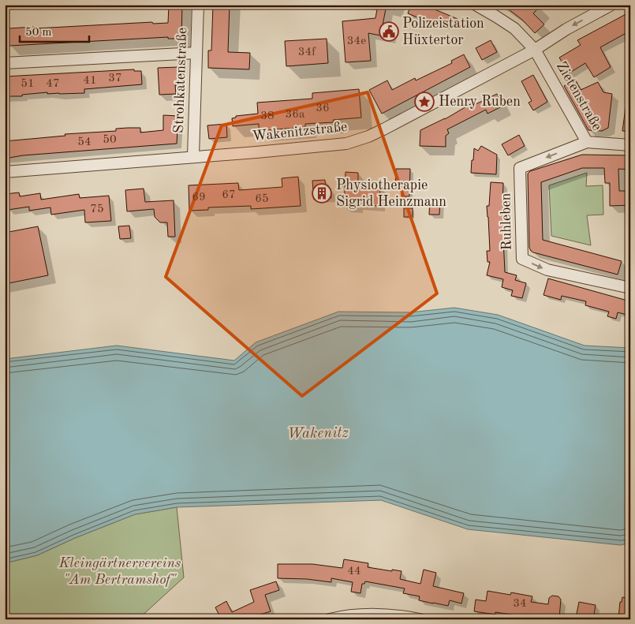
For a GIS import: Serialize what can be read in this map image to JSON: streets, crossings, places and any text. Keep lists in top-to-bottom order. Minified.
{"streets":{"street":["Strohkatenstraße","Zietenstraße","Wakenitzstraße","Ruhleben"]},"crossings":[["Strohkatenstraße","Wakenitzstraße"],["Zietenstraße","Wakenitzstraße"],["Zietenstraße","Ruhleben"]],"water":["Wakenitz"],"parks":["Kleingärtnervereins \"Am Bertramshof\""],"places":{"public building":["Polizeistation Hüxtertor"],"place":["Henry Ruben"],"building":["Physiotherapie Sigrid Heinzmann"]},"house_numbers":["34e","34f","37","41","51","47","36","36a","38","50","54","67","69","65","75","44","34"],"scale_bar":"50 m"}
